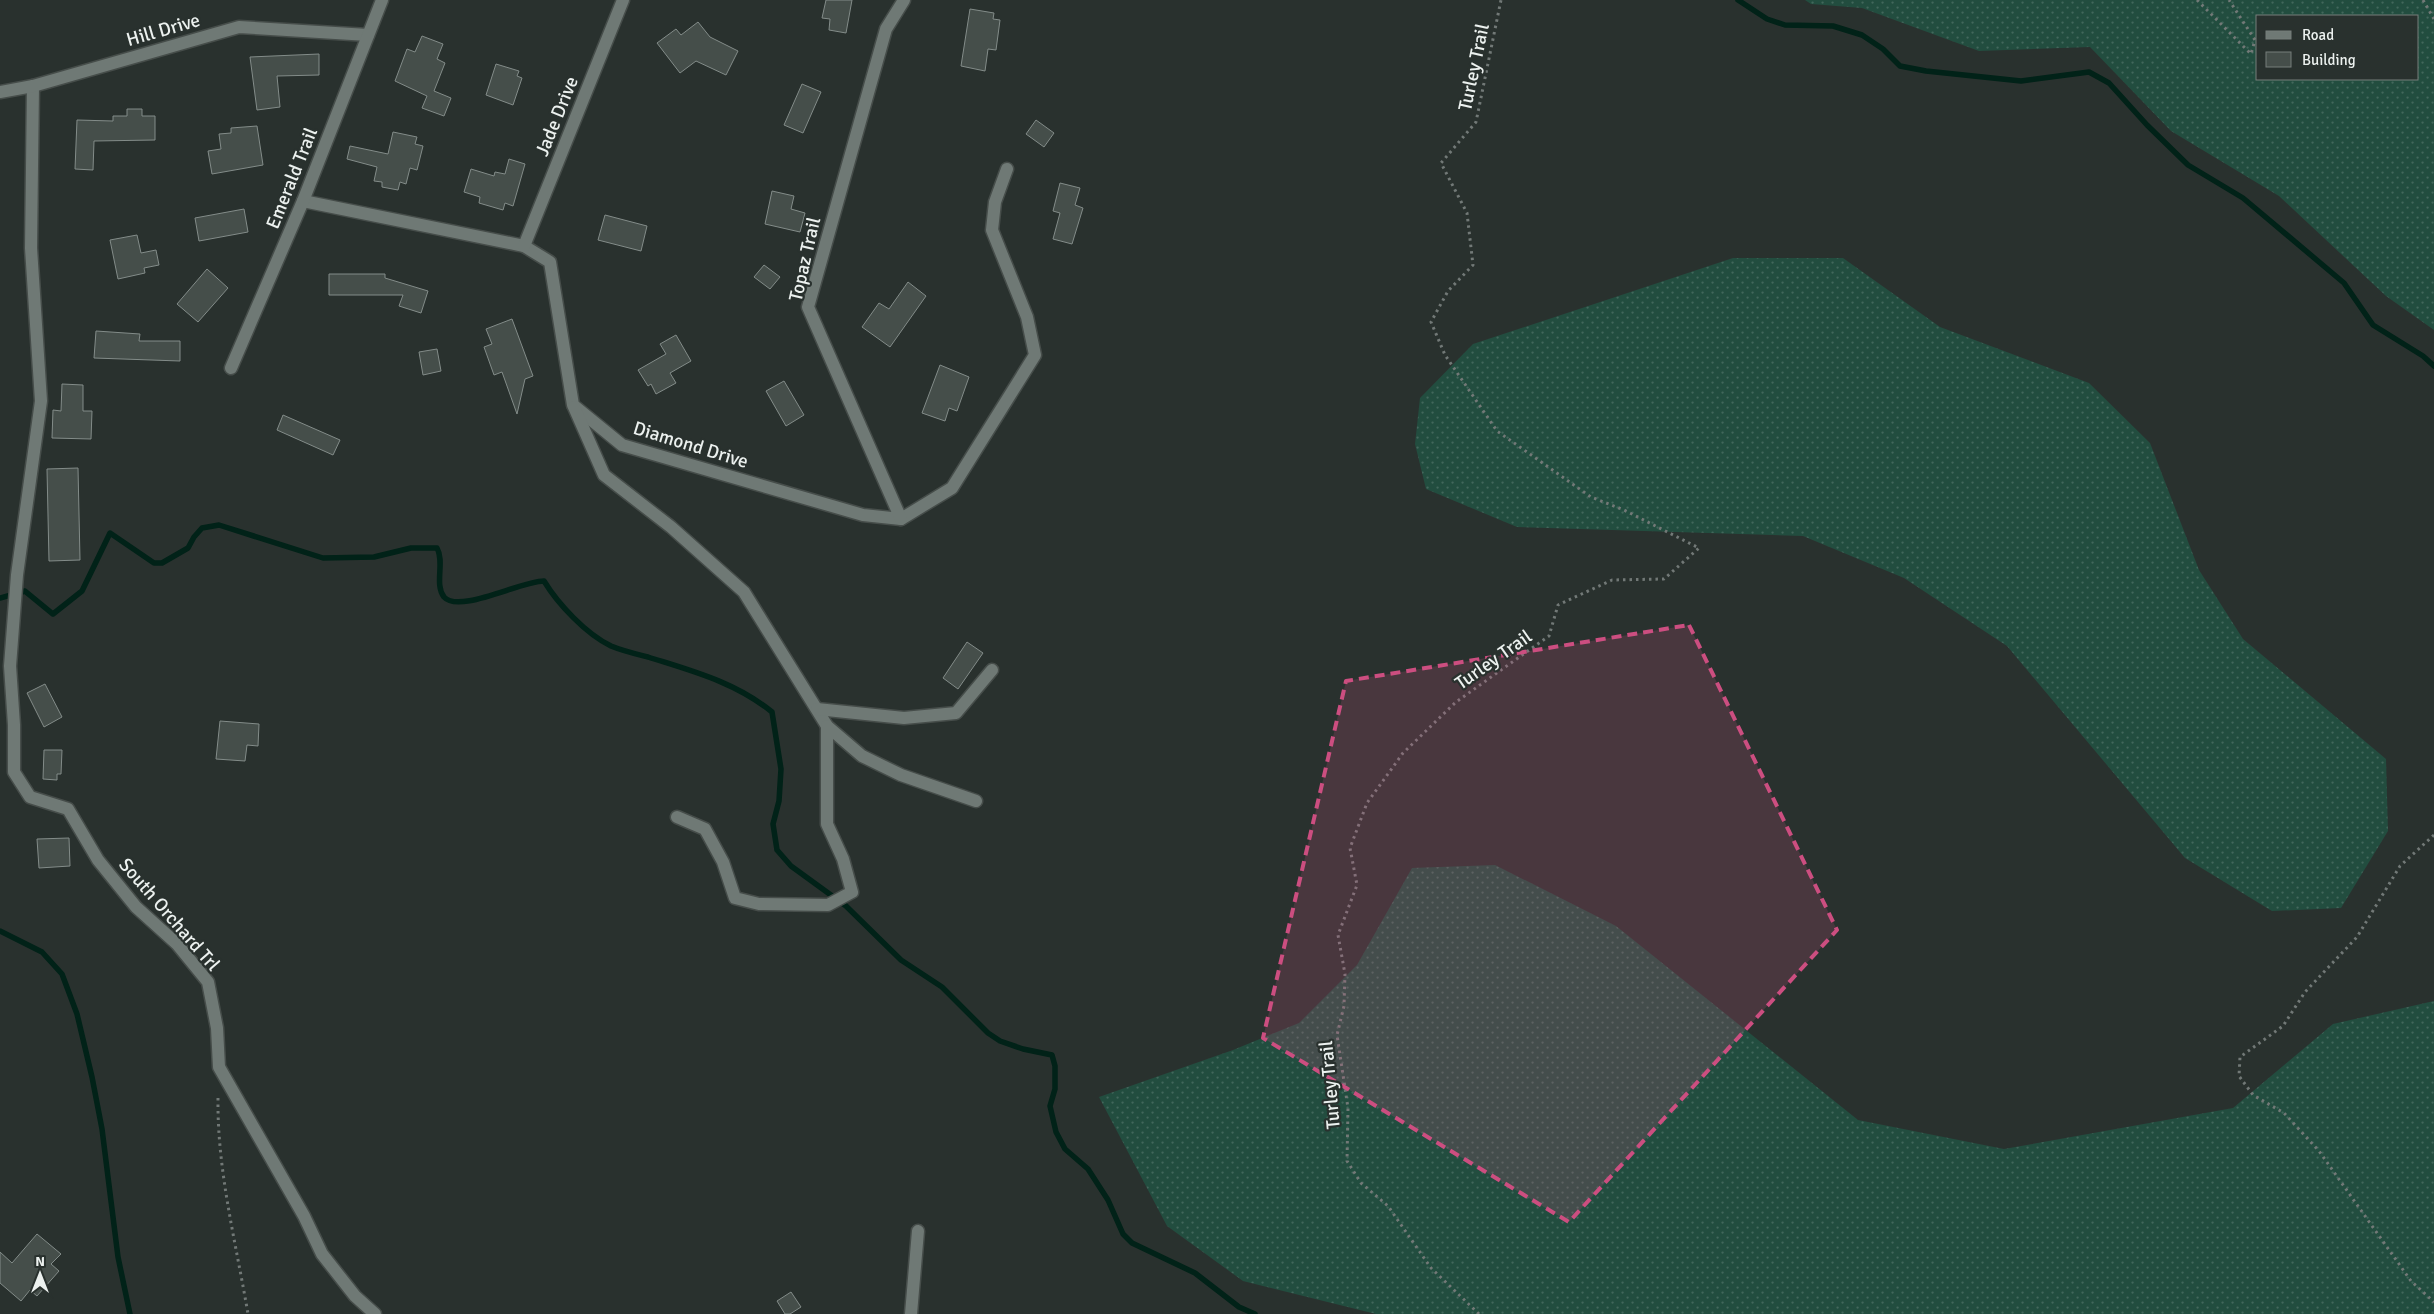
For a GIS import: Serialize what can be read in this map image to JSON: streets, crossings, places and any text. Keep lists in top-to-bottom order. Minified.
{"streets":{"street":["Hill Drive","Jade Drive","Emerald Trail","Topaz Trail","Diamond Drive","South Orchard Trl"],"path":["Turley Trail"]},"crossings":[["Hill Drive","Emerald Trail"],["Hill Drive","South Orchard Trl"],["Topaz Trail","Diamond Drive"]],"legend":["Road","Building"],"north":"top"}
